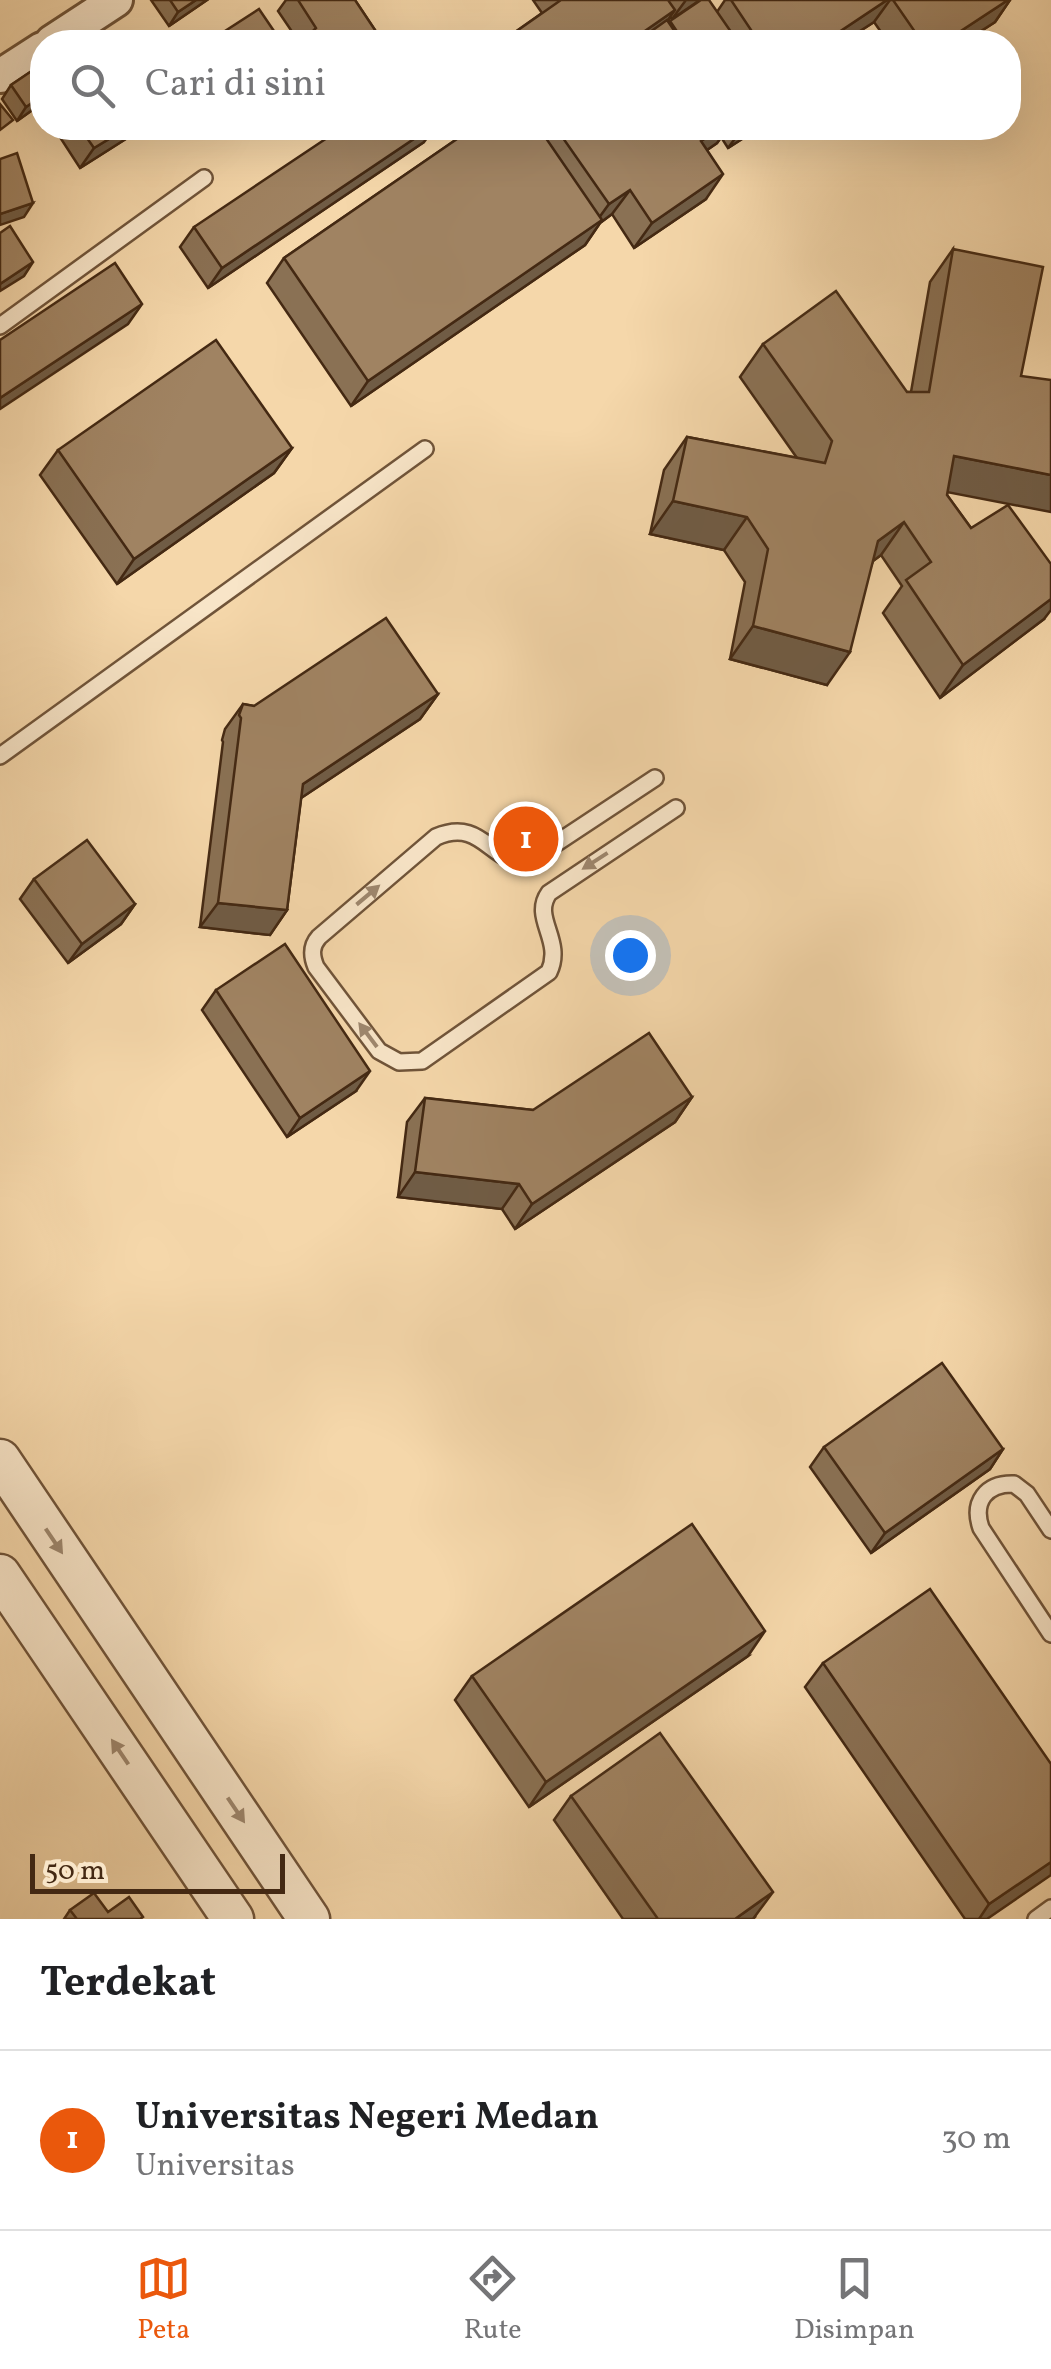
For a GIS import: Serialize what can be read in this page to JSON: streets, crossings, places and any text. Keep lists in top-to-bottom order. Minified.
{"scale_bar":"50 m","page":{"search":"Cari di sini","pins":"1","scale":"50 m","heading":"Terdekat","list":[{"mark":"1","name":"Universitas Negeri Medan","note":"Universitas","value":"30 m"}],"nav":["Peta","Rute","Disimpan"]}}
